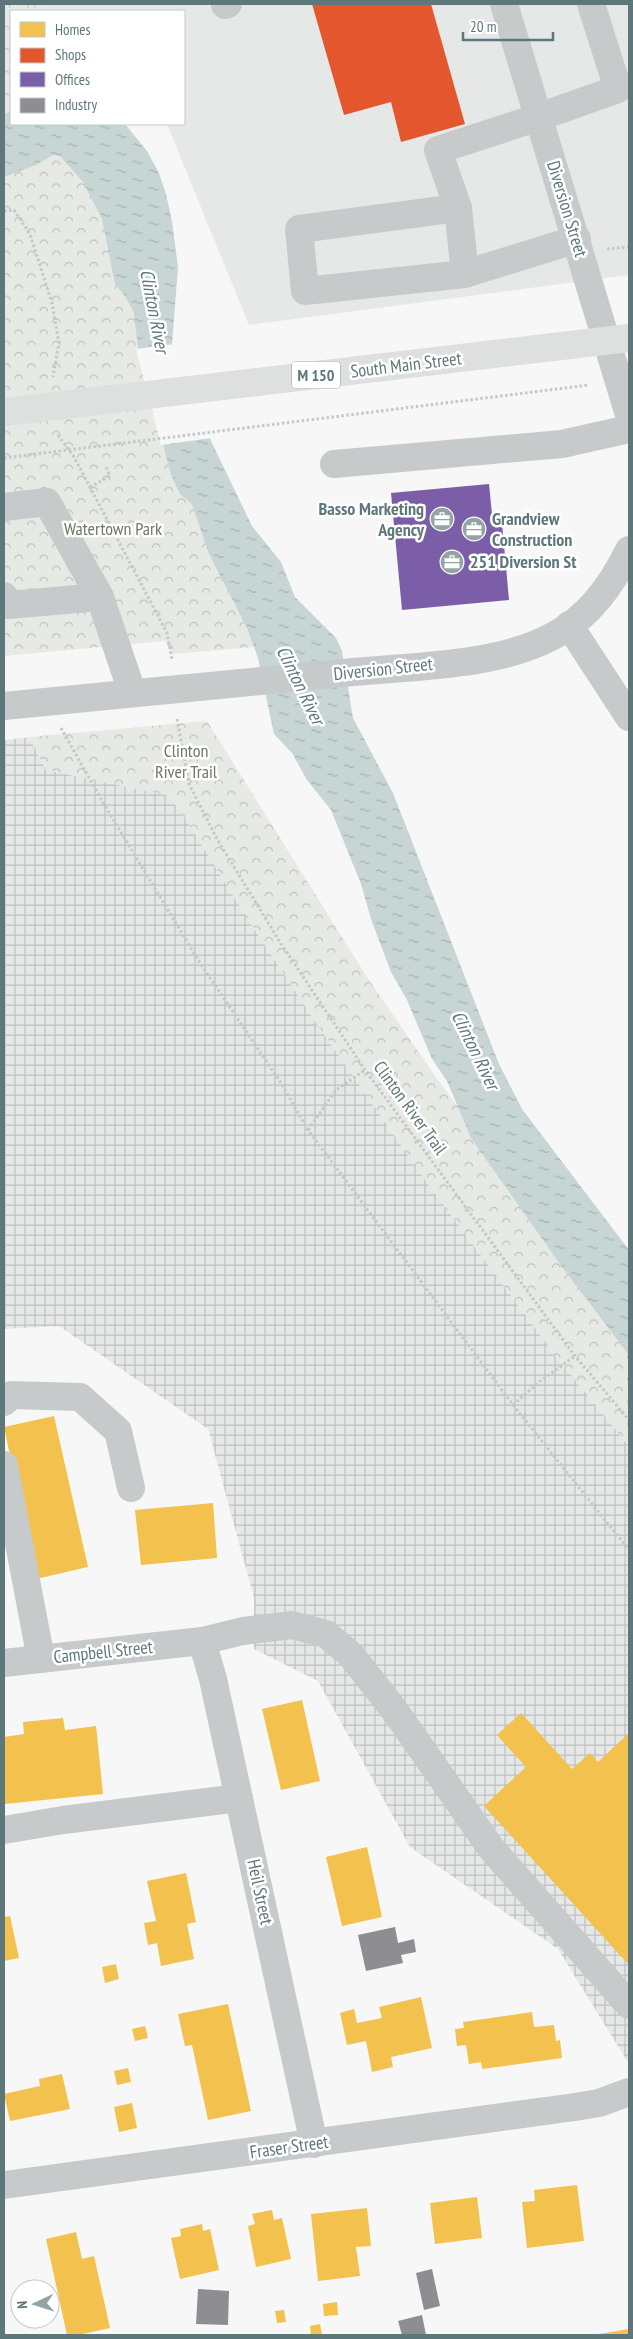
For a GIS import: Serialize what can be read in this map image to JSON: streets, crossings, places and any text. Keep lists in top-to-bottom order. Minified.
{"streets":{"main road":["South Main Street","M 150"],"street":["Diversion Street","Campbell Street","Heil Street","Fraser Street"],"path":["Clinton River Trail"]},"crossings":[["Campbell Street","Heil Street"],["Heil Street","Fraser Street"]],"water":["Clinton River"],"parks":["Watertown Park","Clinton River Trail"],"places":{"office":["Basso Marketing Agency","Grandview Construction","251 Diversion St"]},"legend":["Homes","Shops","Offices","Industry"],"scale_bar":"20 m","north":"left"}
